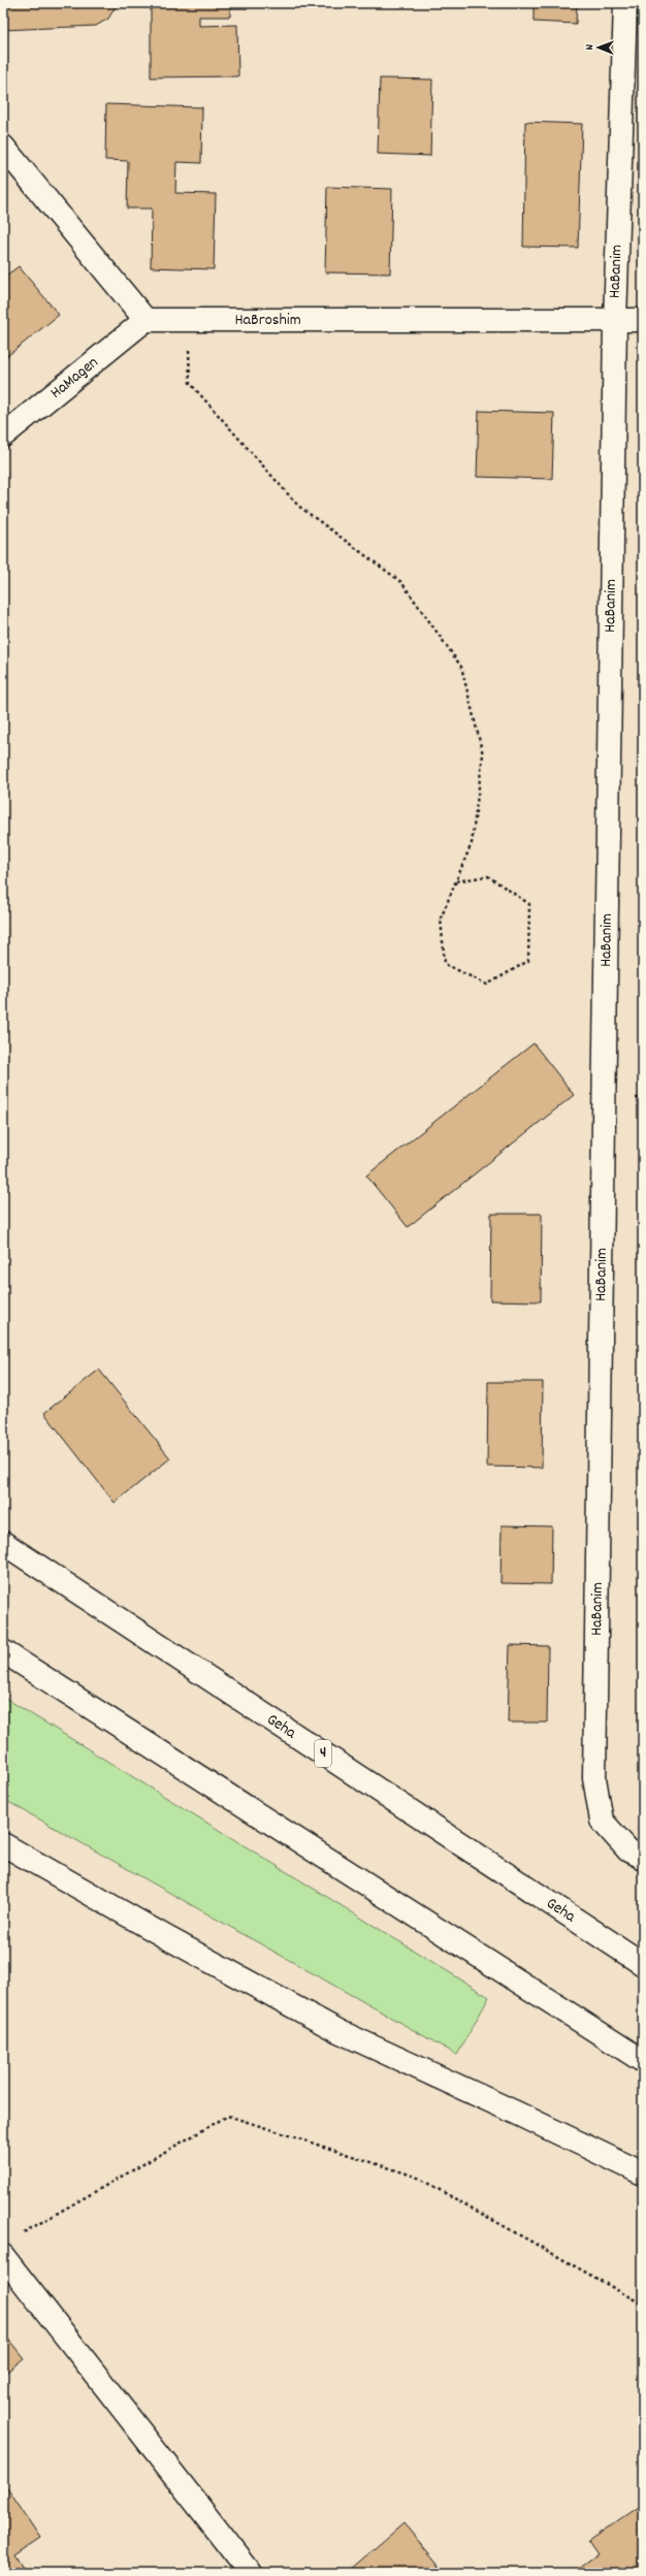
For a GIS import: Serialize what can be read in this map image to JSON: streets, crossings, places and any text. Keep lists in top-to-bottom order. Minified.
{"streets":{"main road":["HaBanim","HaBroshim","HaMagen","Geha","4"]},"crossings":[["HaBanim","HaBroshim"],["HaBroshim","HaMagen"]],"north":"left"}
